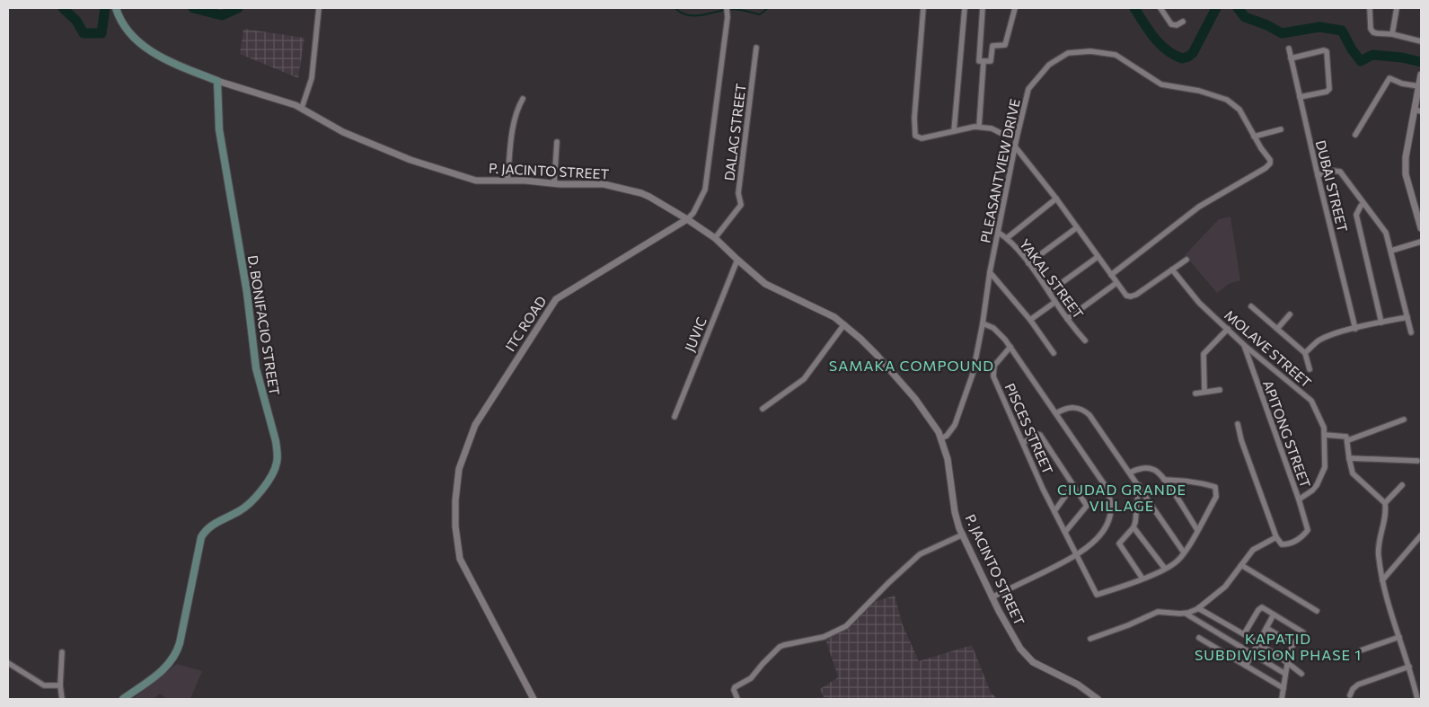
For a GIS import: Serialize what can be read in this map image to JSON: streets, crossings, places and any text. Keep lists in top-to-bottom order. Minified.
{"streets":{"main road":["D. BONIFACIO STREET"],"street":["DALAG STREET","P. JACINTO STREET","PLEASANTVIEW DRIVE","DUBAI STREET","YAKAL STREET","ITC ROAD","JUVIC","MOLAVE STREET","PISCES STREET","APITONG STREET"]},"crossings":[["DALAG STREET","P. JACINTO STREET"],["P. JACINTO STREET","PLEASANTVIEW DRIVE"],["P. JACINTO STREET","ITC ROAD"],["P. JACINTO STREET","D. BONIFACIO STREET"],["P. JACINTO STREET","JUVIC"],["PLEASANTVIEW DRIVE","YAKAL STREET"],["MOLAVE STREET","APITONG STREET"]],"districts":["SAMAKA COMPOUND","CIUDAD GRANDE VILLAGE","KAPATID SUBDIVISION PHASE 1"]}
